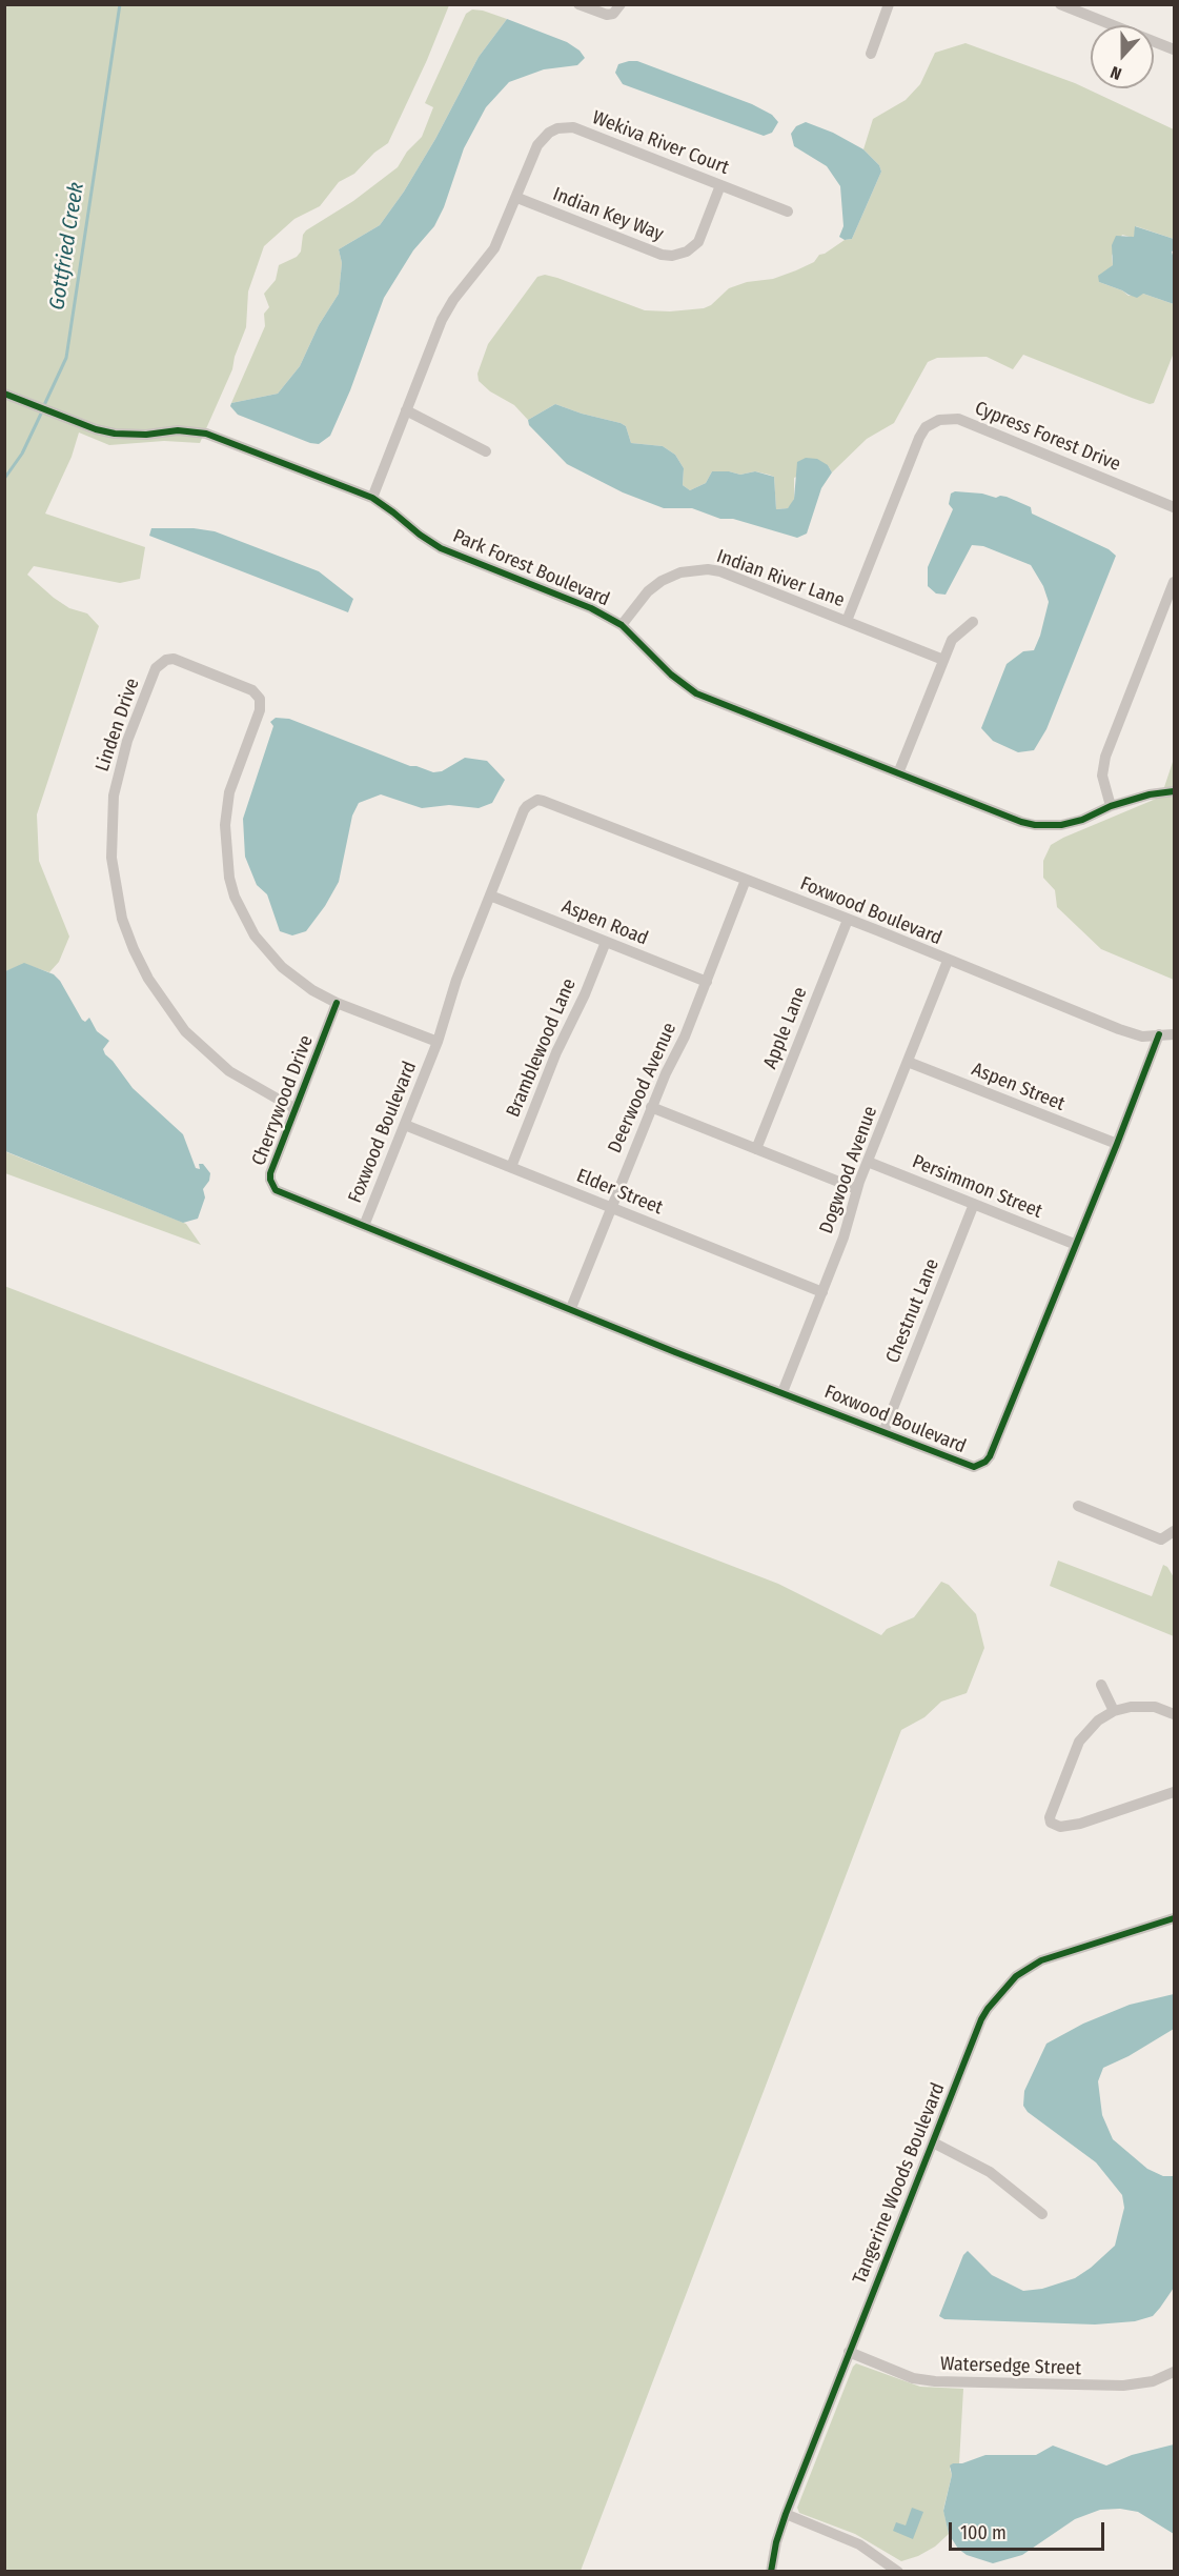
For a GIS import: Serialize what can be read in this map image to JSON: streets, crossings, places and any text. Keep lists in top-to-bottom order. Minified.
{"streets":{"street":["Wekiva River Court","Indian Key Way","Cypress Forest Drive","Park Forest Boulevard","Indian River Lane","Linden Drive","Foxwood Boulevard","Aspen Road","Apple Lane","Bramblewood Lane","Aspen Street","Deerwood Avenue","Cherrywood Drive","Dogwood Avenue","Persimmon Street","Elder Street","Chestnut Lane","Tangerine Woods Boulevard","Watersedge Street"]},"crossings":[["Wekiva River Court","Indian Key Way"],["Wekiva River Court","Park Forest Boulevard"],["Cypress Forest Drive","Indian River Lane"],["Park Forest Boulevard","Indian River Lane"],["Linden Drive","Foxwood Boulevard"],["Linden Drive","Cherrywood Drive"],["Foxwood Boulevard","Aspen Road"],["Foxwood Boulevard","Apple Lane"],["Foxwood Boulevard","Aspen Street"],["Foxwood Boulevard","Deerwood Avenue"],["Foxwood Boulevard","Cherrywood Drive"],["Foxwood Boulevard","Dogwood Avenue"],["Foxwood Boulevard","Persimmon Street"],["Foxwood Boulevard","Elder Street"],["Foxwood Boulevard","Chestnut Lane"],["Aspen Road","Bramblewood Lane"],["Aspen Road","Deerwood Avenue"],["Bramblewood Lane","Elder Street"],["Aspen Street","Dogwood Avenue"],["Deerwood Avenue","Elder Street"],["Dogwood Avenue","Persimmon Street"],["Dogwood Avenue","Elder Street"],["Persimmon Street","Chestnut Lane"],["Tangerine Woods Boulevard","Watersedge Street"]],"water":["Gottfried Creek"],"scale_bar":"100 m","north":"bottom"}
